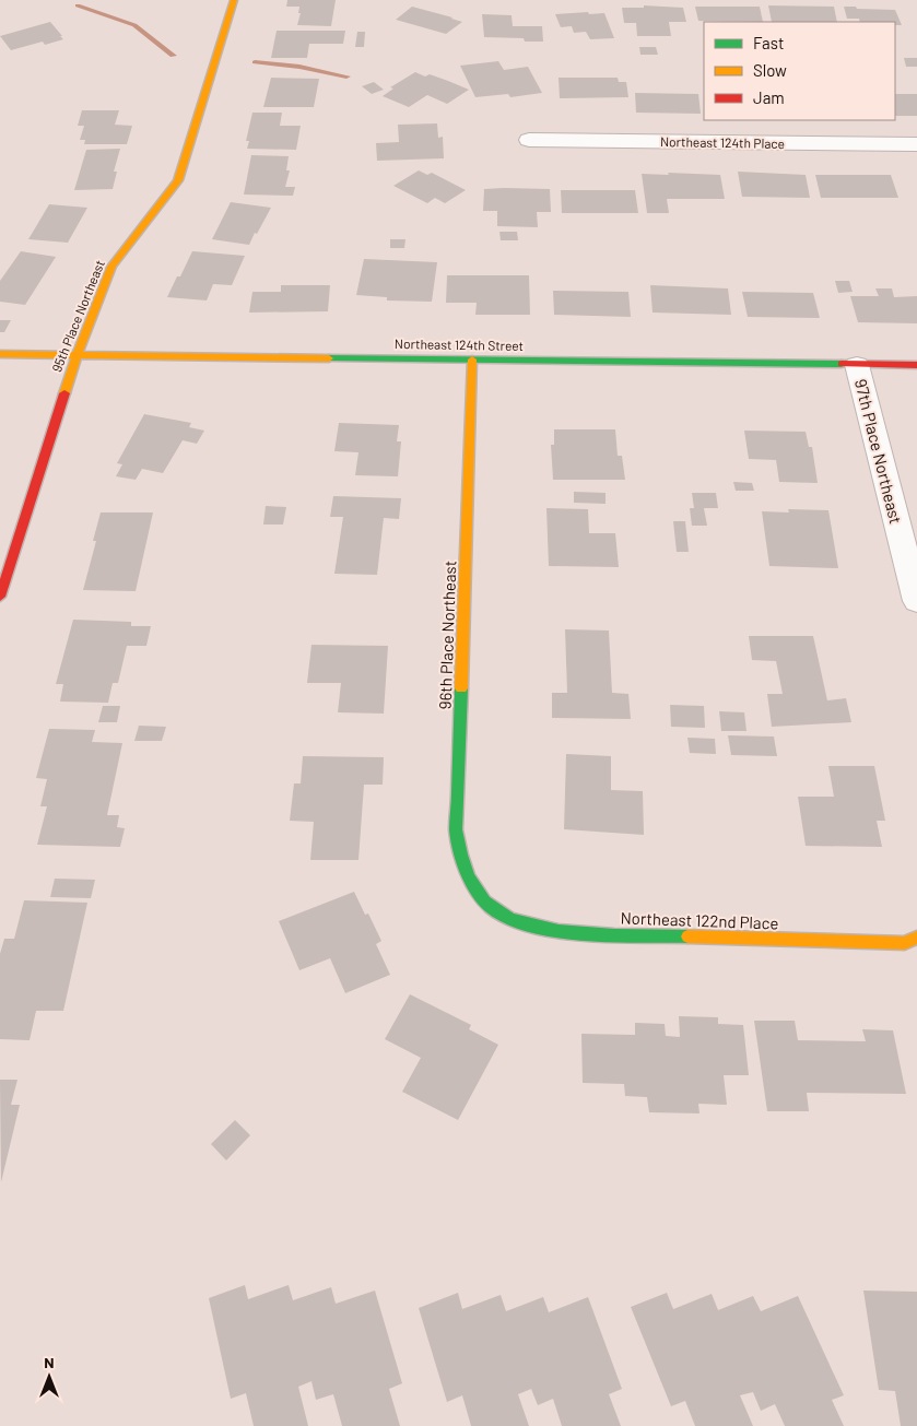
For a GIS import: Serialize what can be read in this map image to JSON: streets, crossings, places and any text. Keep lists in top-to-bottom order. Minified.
{"streets":{"street":["Northeast 124th Place","95th Place Northeast","Northeast 124th Street","97th Place Northeast","96th Place Northeast","Northeast 122nd Place"]},"crossings":[["95th Place Northeast","Northeast 124th Street"],["Northeast 124th Street","97th Place Northeast"],["Northeast 124th Street","96th Place Northeast"],["96th Place Northeast","Northeast 122nd Place"]],"legend":["Fast","Slow","Jam"],"north":"top"}
